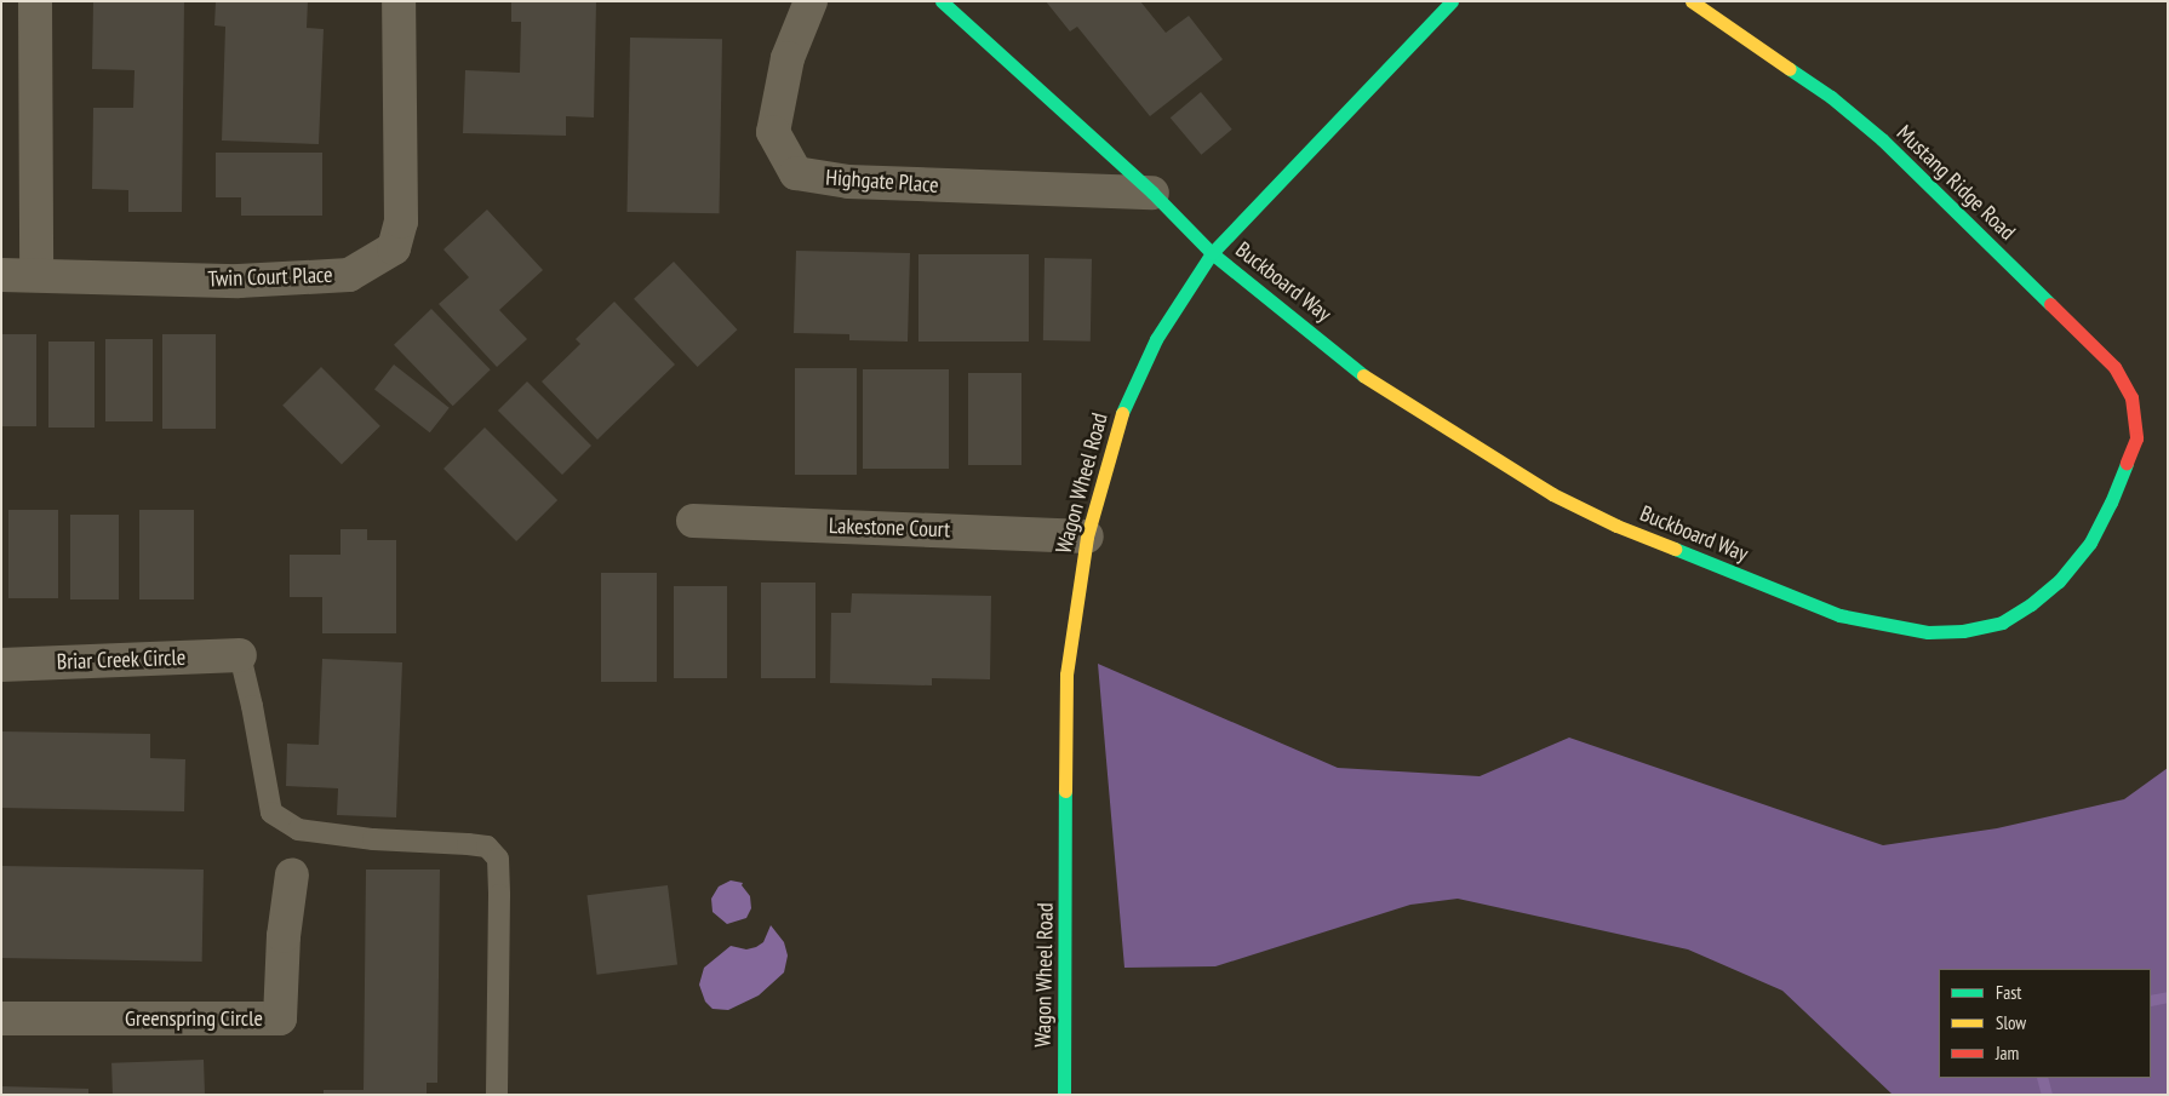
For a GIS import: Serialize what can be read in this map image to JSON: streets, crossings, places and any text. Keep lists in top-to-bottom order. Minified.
{"streets":{"street":["Highgate Place","Mustang Ridge Road","Twin Court Place","Buckboard Way","Wagon Wheel Road","Lakestone Court","Briar Creek Circle","Greenspring Circle"]},"crossings":[["Mustang Ridge Road","Buckboard Way"],["Buckboard Way","Wagon Wheel Road"],["Wagon Wheel Road","Lakestone Court"]],"legend":["Fast","Slow","Jam"]}
